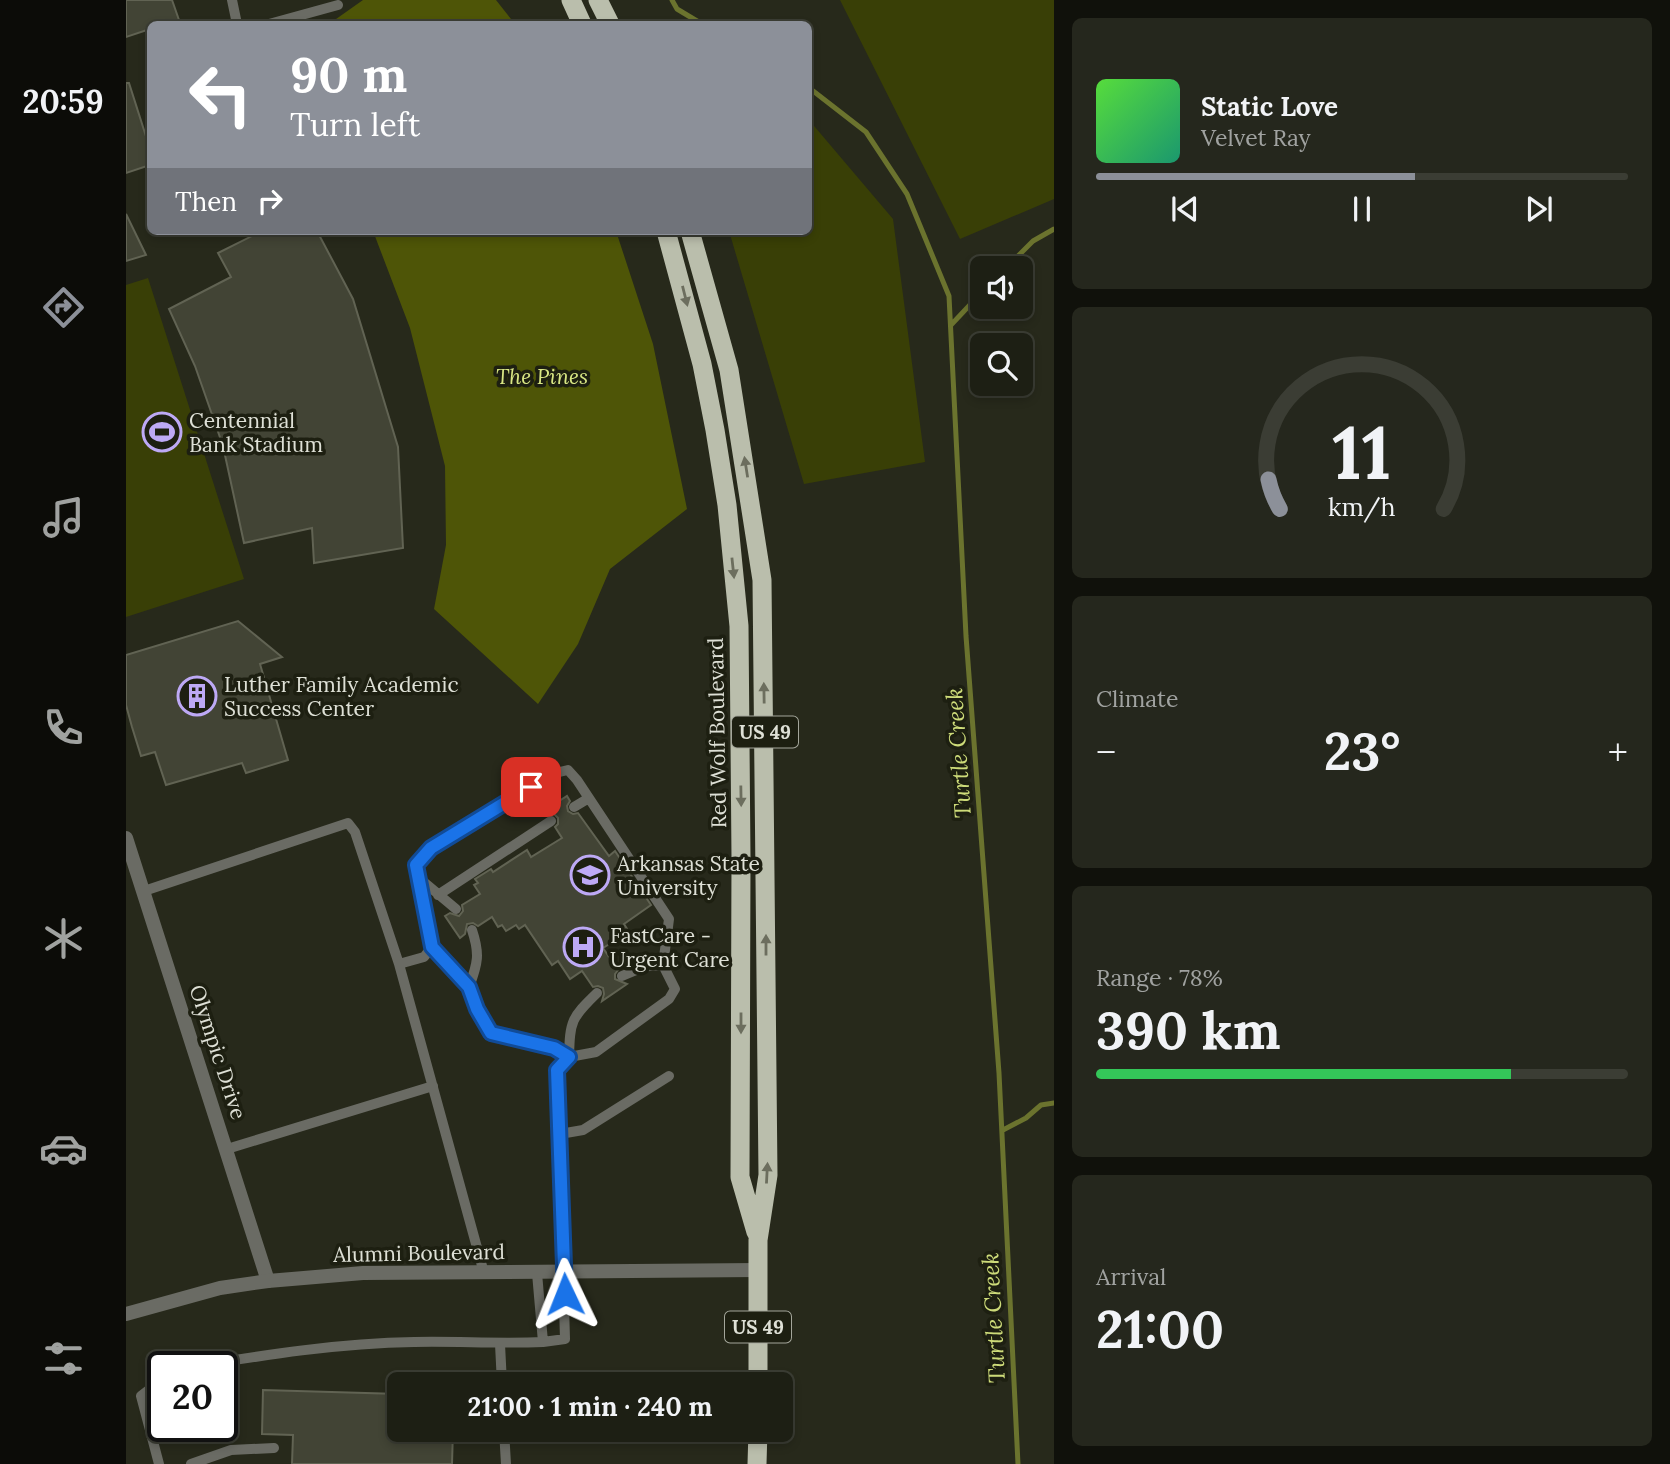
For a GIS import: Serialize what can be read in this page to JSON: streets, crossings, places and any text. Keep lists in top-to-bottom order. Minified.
{"streets":{"highway":["US 49","Red Wolf Boulevard"],"street":["Olympic Drive","Alumni Boulevard"]},"crossings":[["Red Wolf Boulevard","Alumni Boulevard"],["Olympic Drive","Alumni Boulevard"]],"water":["Turtle Creek"],"parks":["The Pines"],"places":{"sports":["Centennial Bank Stadium"],"building":["Luther Family Academic Success Center"],"school or university":["Arkansas State University"],"hospital":["FastCare - Urgent Care"]},"page":{"tabs":"20:59","turn":["90 m","Turn left"],"song":["Static Love","Velvet Ray"],"then":"Then","tile":["Climate",["Range · 78%","390 km"],["Arrival","21:00"]],"heat":["−","23°","+"],"limit":"20","trip":"21:00 · 1 min · 240 m","gauge":["11","km/h"]}}
